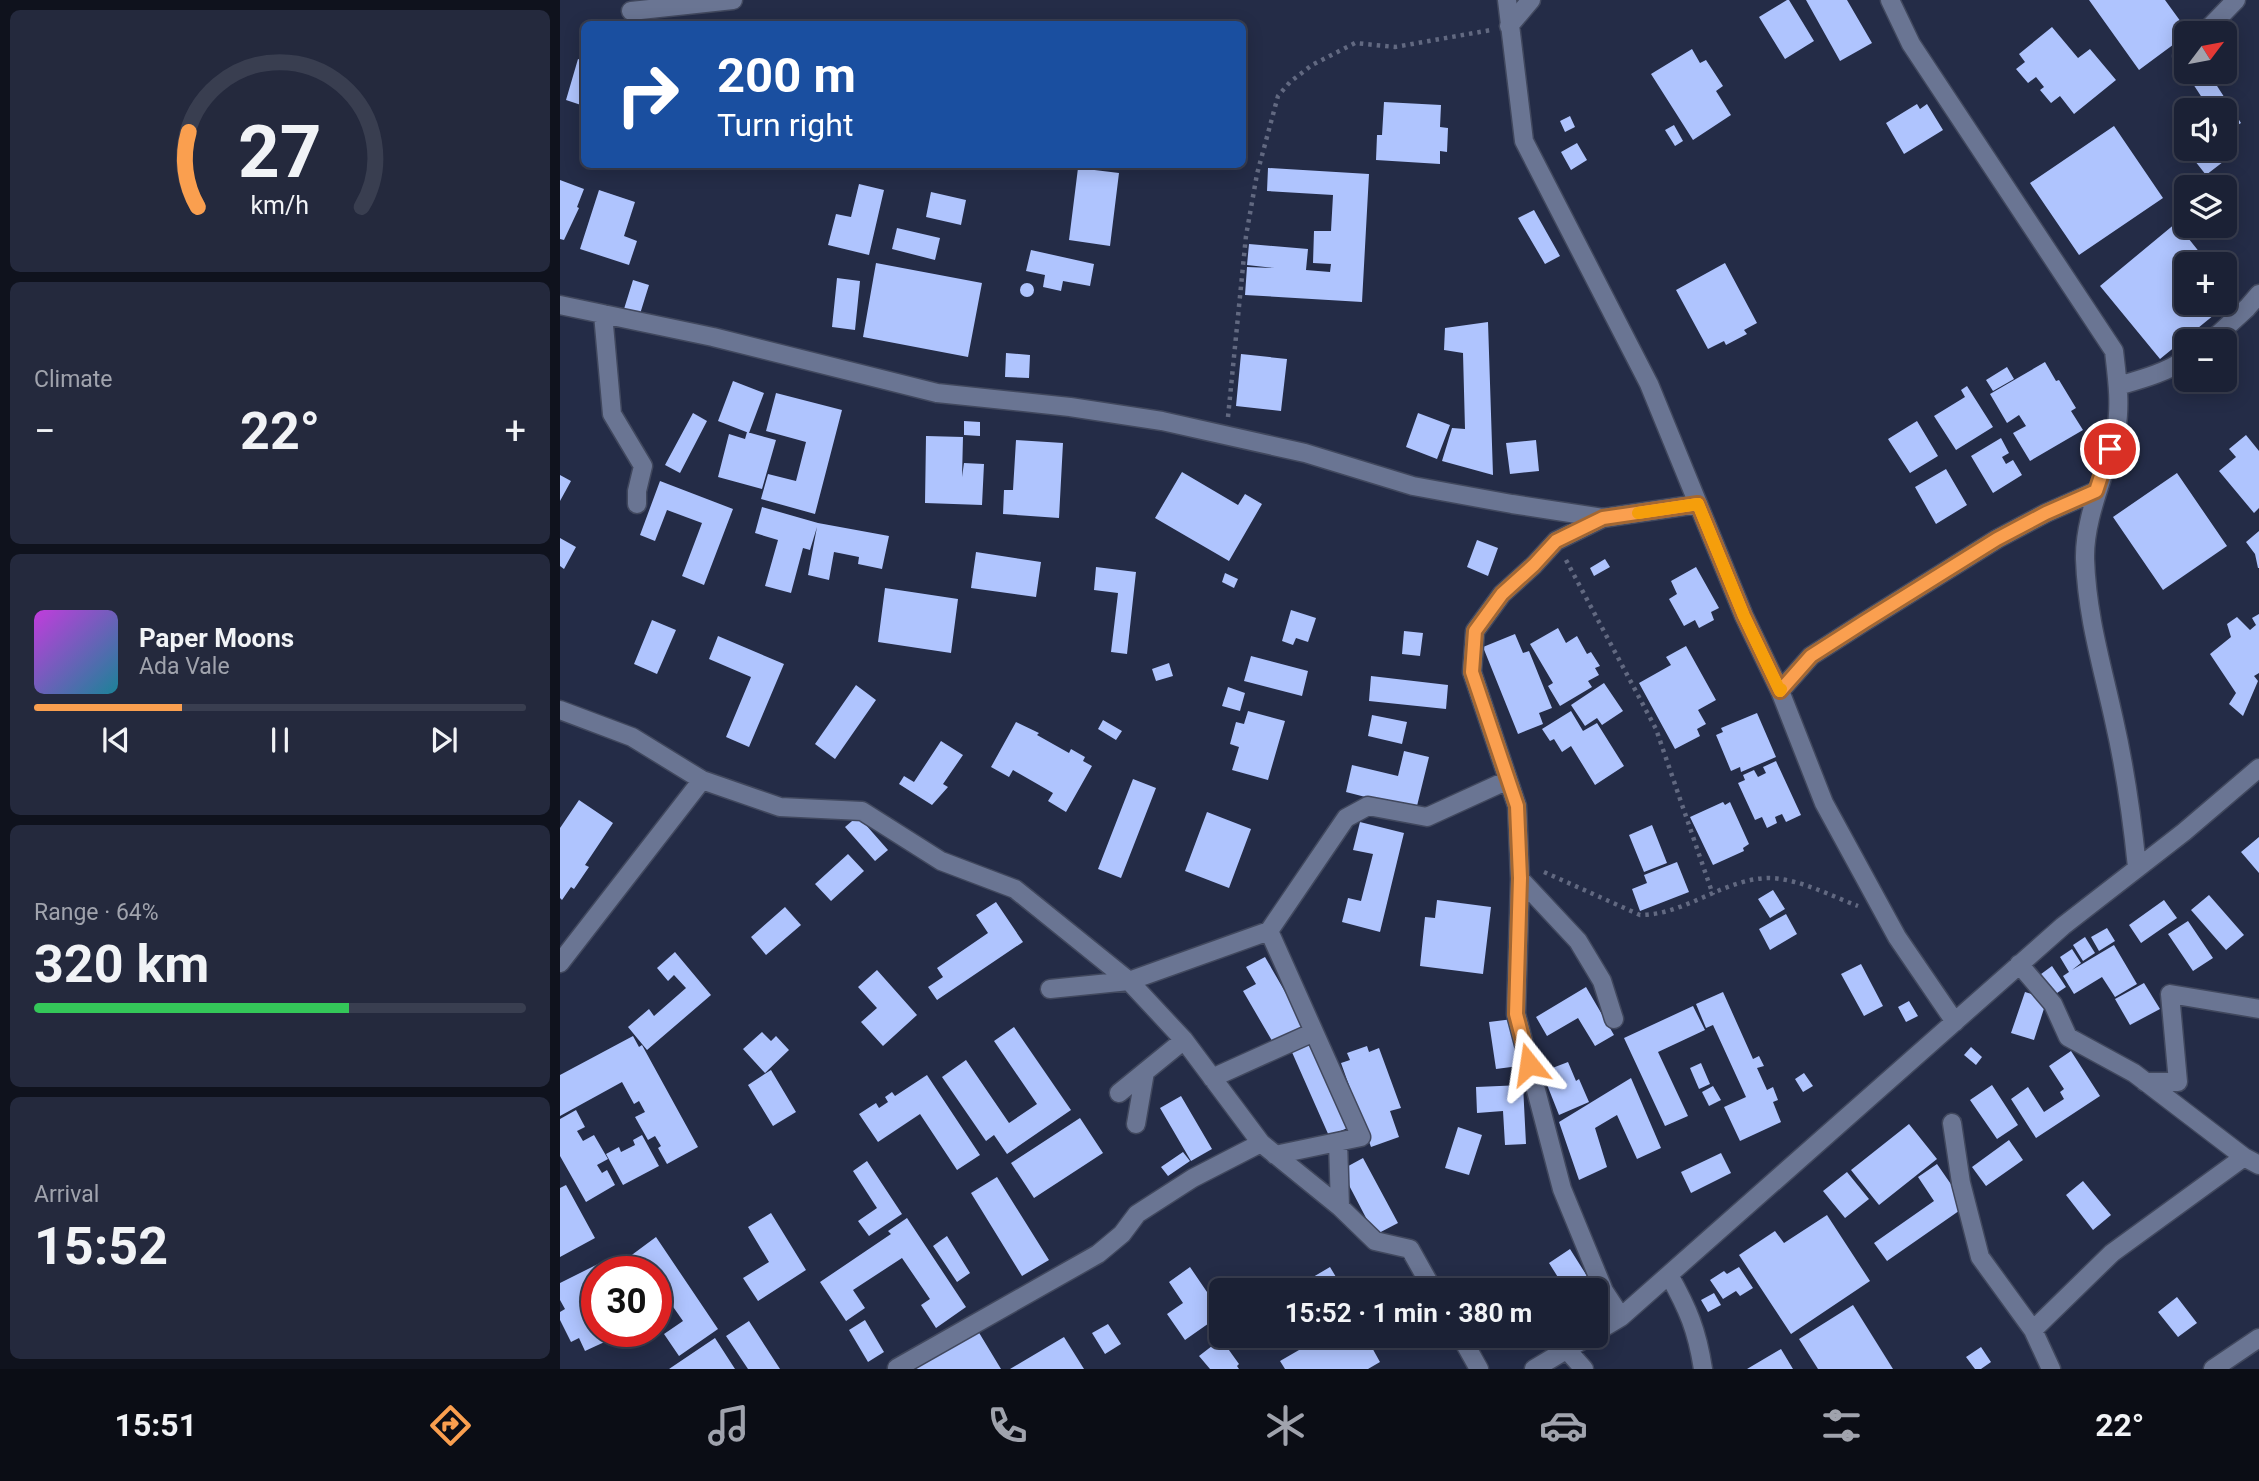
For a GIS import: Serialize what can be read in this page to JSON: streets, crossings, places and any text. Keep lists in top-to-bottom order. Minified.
{"north":"top right","page":{"map_buttons":["+","−"],"turn":["200 m","Turn right"],"tile":["Climate",["Range · 64%","320 km"],["Arrival","15:52"]],"heat":["−","22°","+"],"song":["Paper Moons","Ada Vale"],"limit":"30","trip":"15:52 · 1 min · 380 m","tabs":["15:51","22°"],"gauge":["27","km/h"]}}
